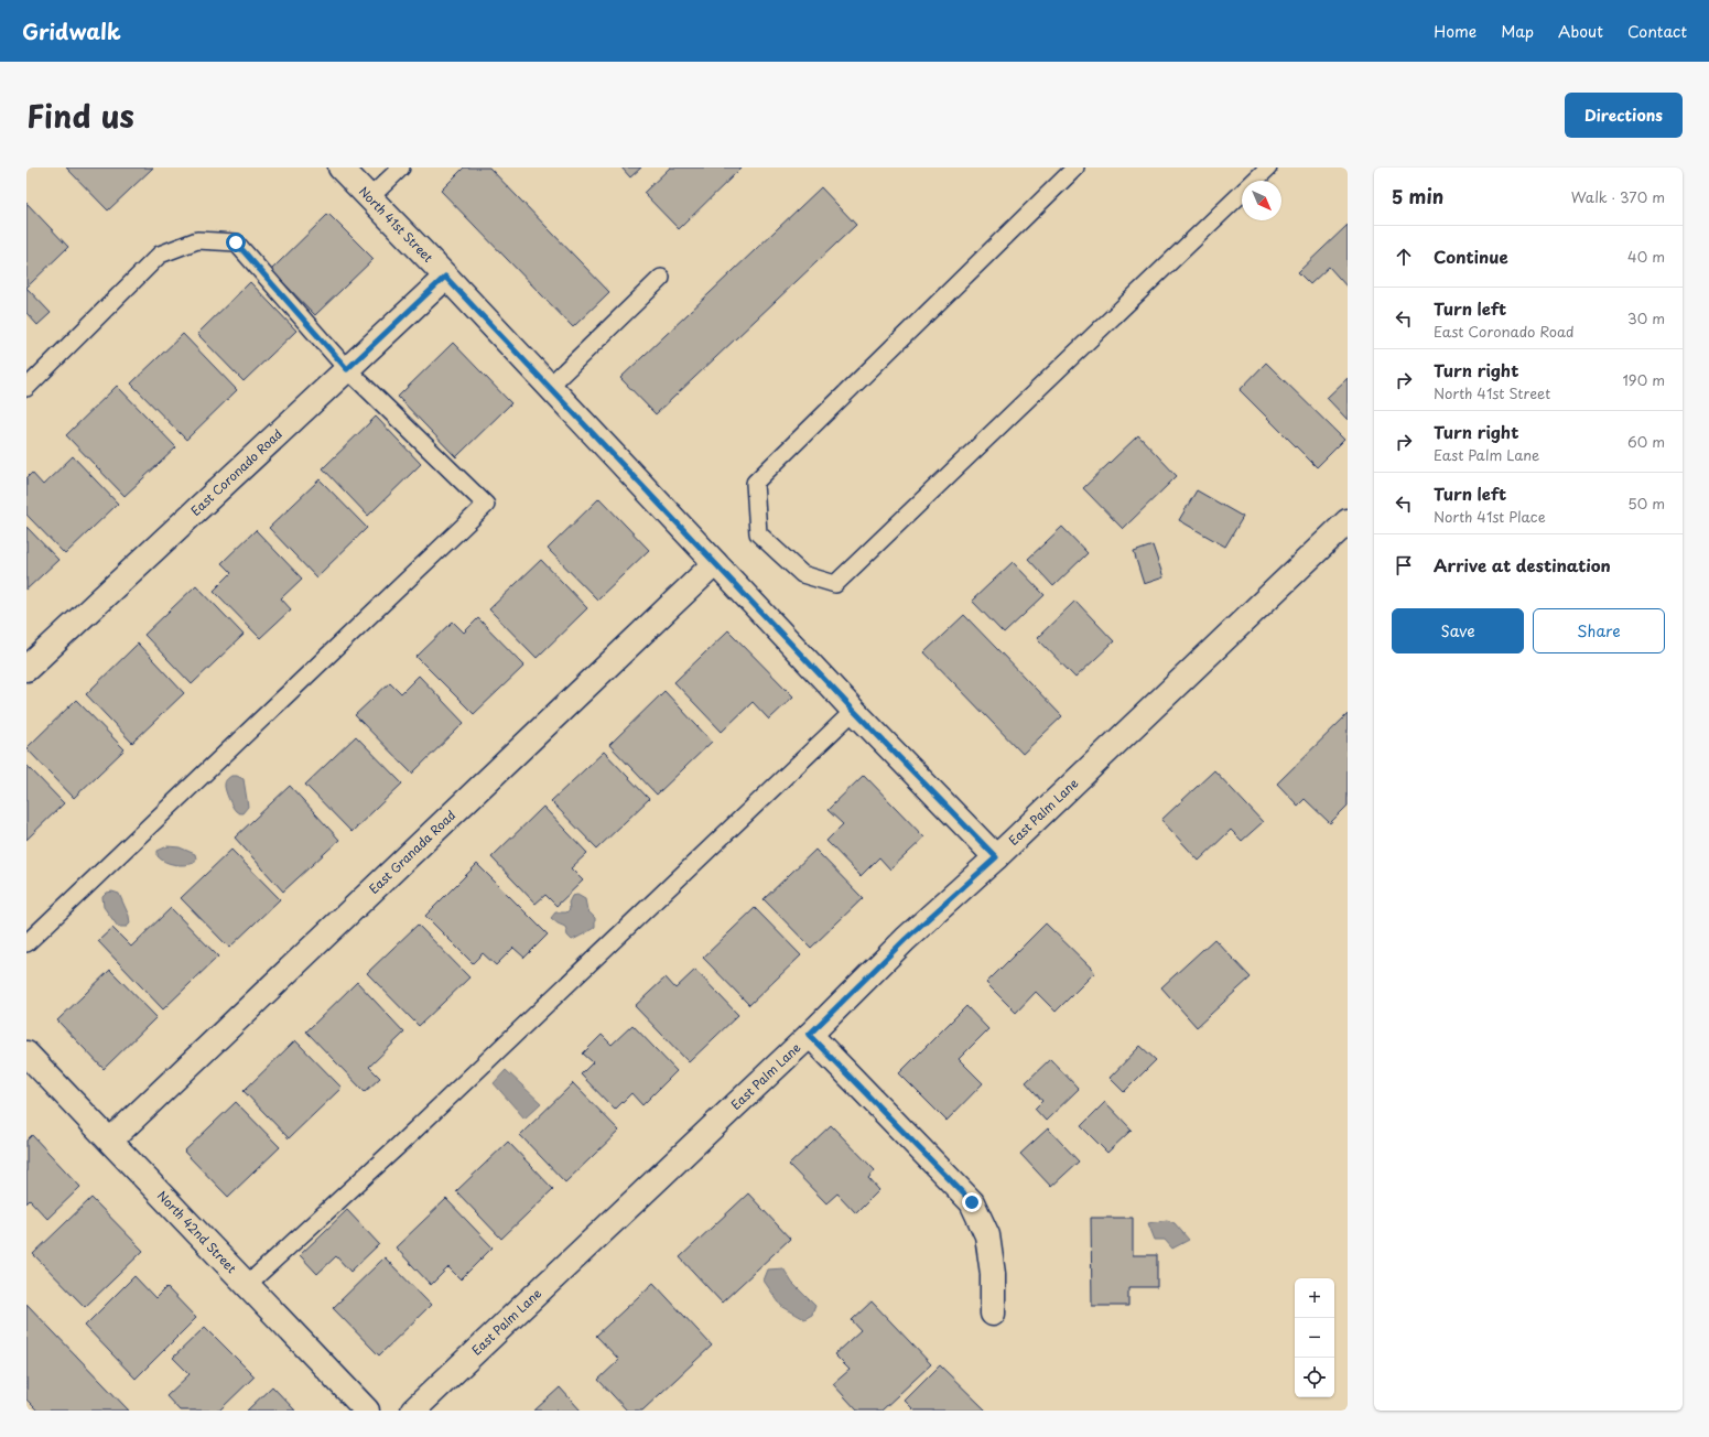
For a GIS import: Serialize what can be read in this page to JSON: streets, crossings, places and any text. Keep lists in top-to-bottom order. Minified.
{"streets":{"street":["North 41st Street","East Coronado Road","East Palm Lane","East Granada Road","North 42nd Street"]},"crossings":[["North 41st Street","East Coronado Road"],["North 41st Street","East Palm Lane"],["North 41st Street","East Granada Road"],["East Granada Road","North 42nd Street"]],"north":"bottom right","page":{"header":"Gridwalk","nav":["Home","Map","About","Contact"],"title":"Find us","buttons":["Directions",["Save","Share"]],"heading":["5 min","Walk · 370 m"],"list":[["Continue","40 m"],["Turn left","East Coronado Road","30 m"],["Turn right","North 41st Street","190 m"],["Turn right","East Palm Lane","60 m"],["Turn left","North 41st Place","50 m"],"Arrive at destination"],"map_buttons":["+","−"]}}
